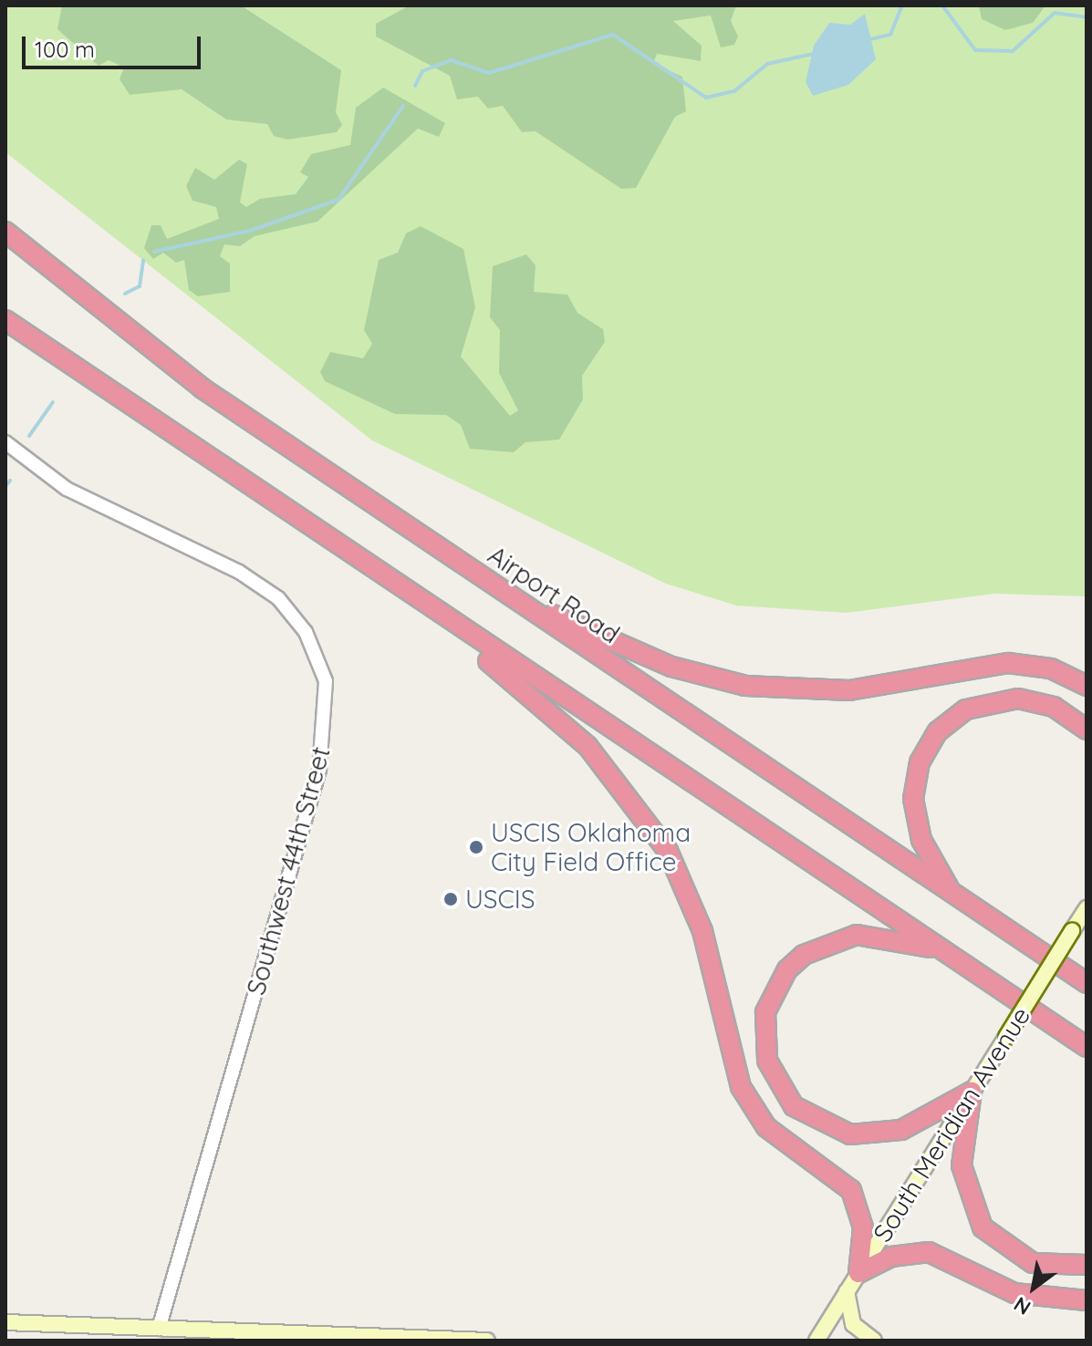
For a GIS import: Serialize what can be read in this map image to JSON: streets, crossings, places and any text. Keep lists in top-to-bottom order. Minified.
{"streets":{"highway":["Airport Road"],"main road":["South Meridian Avenue"],"street":["Southwest 44th Street"]},"places":["USCIS Oklahoma City Field Office","USCIS"],"scale_bar":"100 m","north":"bottom left"}
